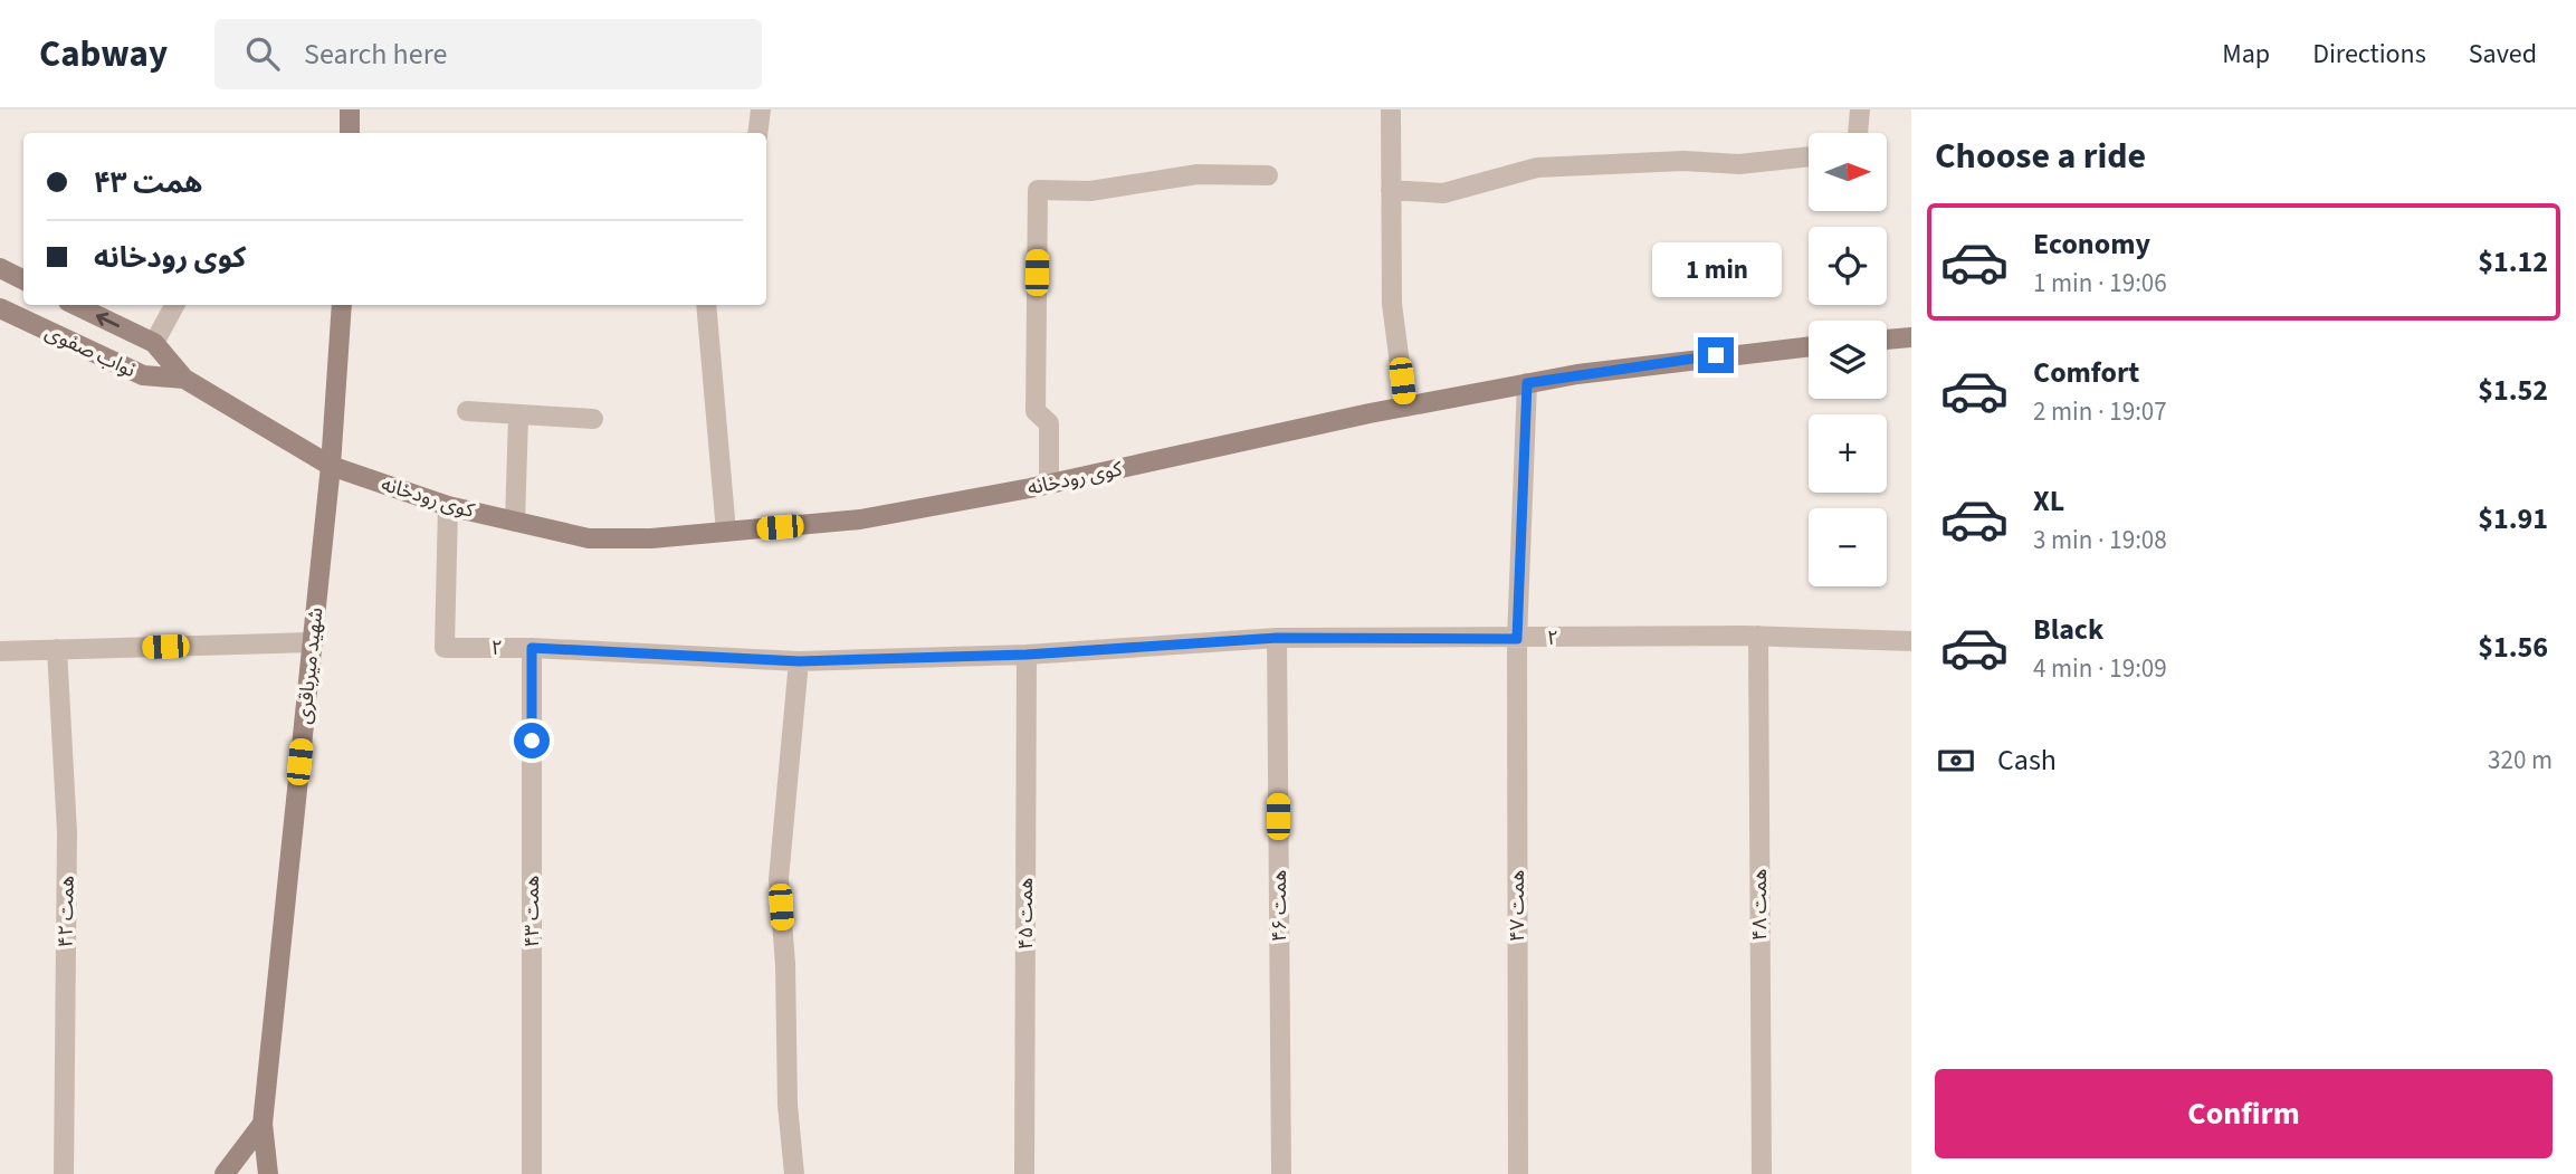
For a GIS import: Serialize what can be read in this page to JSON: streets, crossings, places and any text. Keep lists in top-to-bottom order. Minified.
{"streets":{"street":["نواب صفوی","کوی رودخانه","۲","شهید میرباقری","همت ۴۸","همت ۴۶","همت ۴۷","همت ۴۲","همت ۴۳","همت ۴۵"]},"crossings":[["نواب صفوی","کوی رودخانه"],["نواب صفوی","شهید میرباقری"],["کوی رودخانه","۲"],["کوی رودخانه","شهید میرباقری"],["کوی رودخانه","همت ۴۷"],["۲","همت ۴۸"],["۲","همت ۴۶"],["۲","همت ۴۷"],["۲","همت ۴۳"],["۲","همت ۴۵"]],"north":"right","page":{"header":"Cabway","search":"Search here","nav":["Map","Directions","Saved"],"heading":"Choose a ride","map_buttons":["+","−"],"banner":["همت ۴۳","کوی رودخانه"],"list":[{"name":"Economy","note":"1 min · 19:06","value":"$1.12"},{"name":"Comfort","note":"2 min · 19:07","value":"$1.52"},{"name":"XL","note":"3 min · 19:08","value":"$1.91"},{"name":"Black","note":"4 min · 19:09","value":"$1.56"}],"bubble":"1 min","pay":["Cash","320 m"],"buttons":"Confirm"}}
